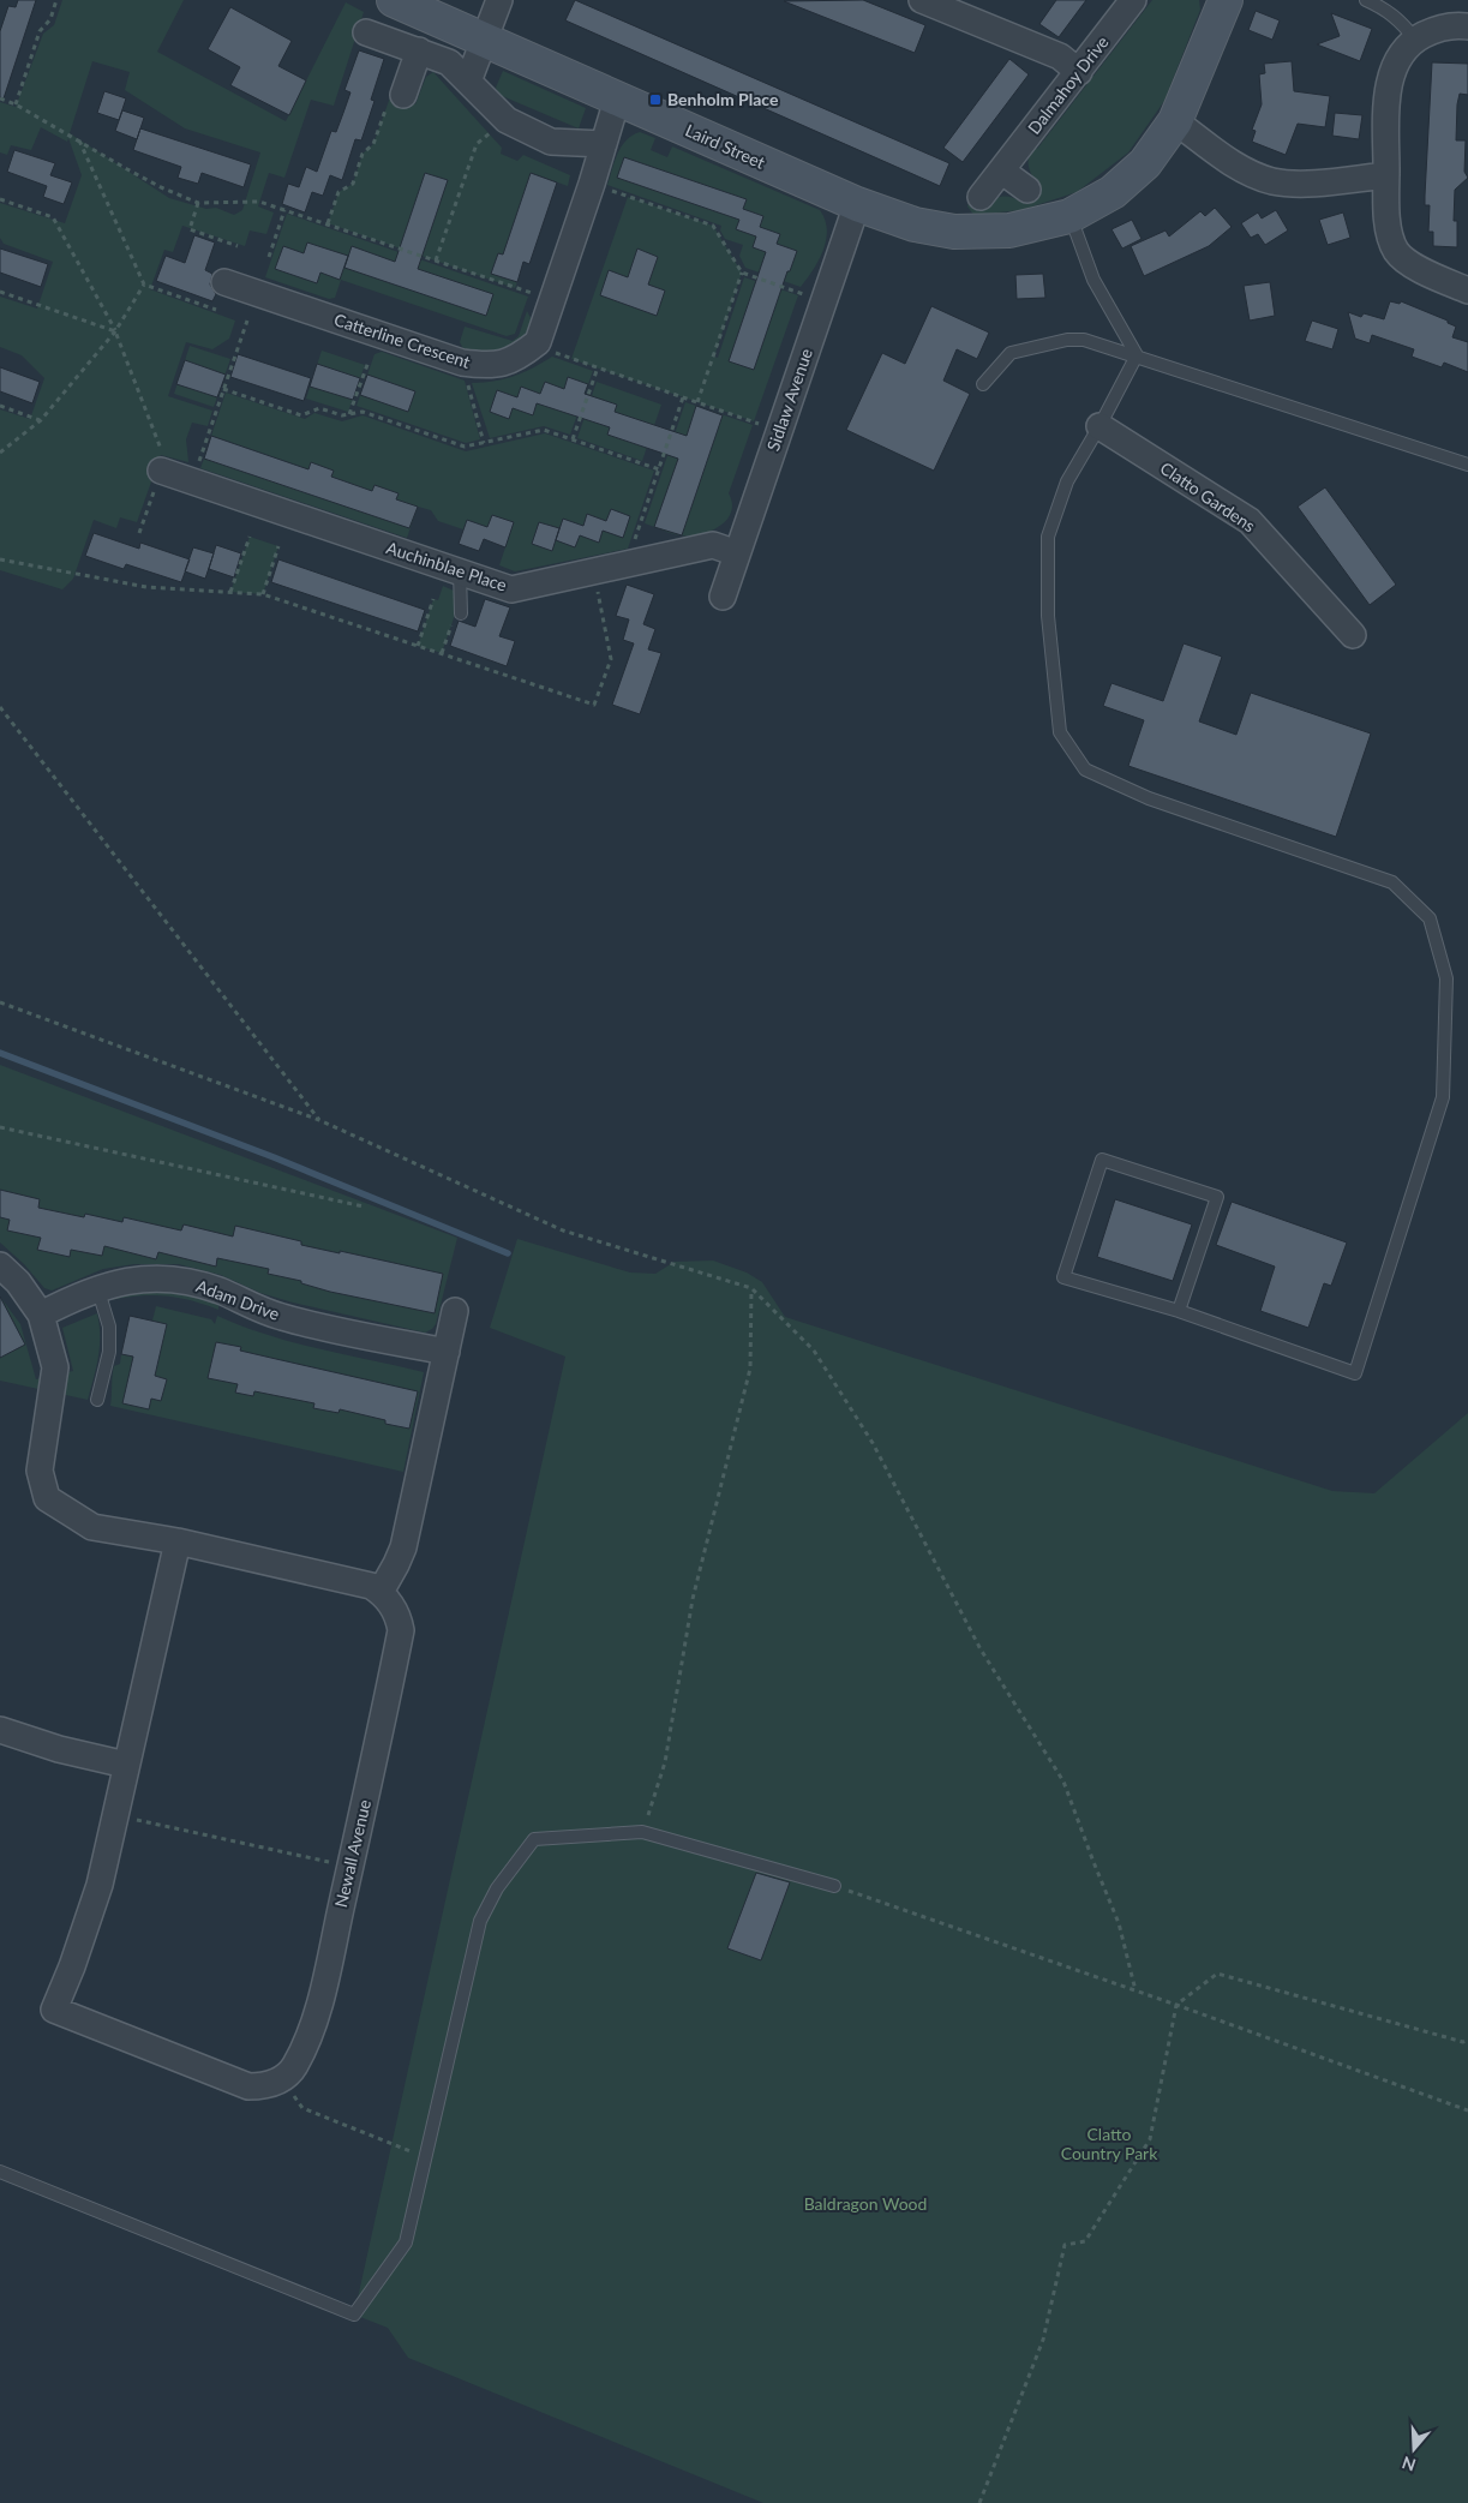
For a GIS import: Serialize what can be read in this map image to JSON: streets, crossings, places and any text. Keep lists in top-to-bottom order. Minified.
{"streets":{"street":["Dalmahoy Drive","Laird Street","Catterline Crescent","Sidlaw Avenue","Clatto Gardens","Auchinblae Place","Adam Drive","Newall Avenue"]},"crossings":[["Laird Street","Sidlaw Avenue"],["Sidlaw Avenue","Auchinblae Place"]],"parks":["Clatto Country Park","Baldragon Wood"],"places":{"transit":["Benholm Place"]},"north":"bottom"}
